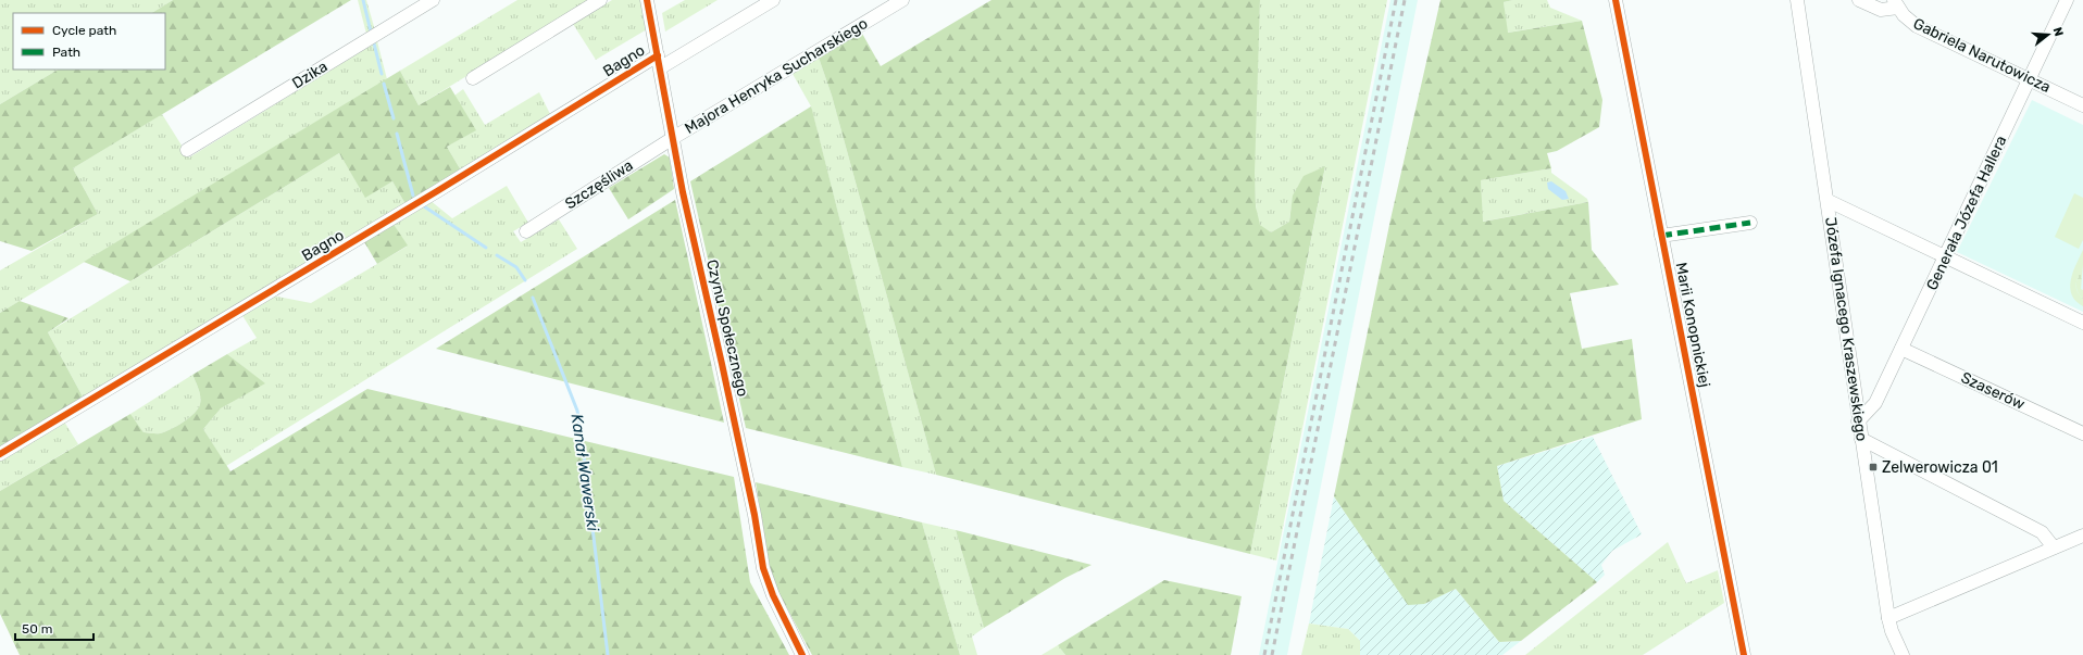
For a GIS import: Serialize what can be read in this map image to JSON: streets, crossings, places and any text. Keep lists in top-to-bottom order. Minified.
{"streets":{"street":["Gabriela Narutowicza","Bagno","Dzika","Majora Henryka Sucharskiego","Szczęśliwa","Generała Józefa Hallera","Marii Konopnickiej","Czynu Społecznego","Józefa Ignacego Kraszewskiego","Szaserów"]},"crossings":[["Gabriela Narutowicza","Generała Józefa Hallera"],["Bagno","Czynu Społecznego"],["Majora Henryka Sucharskiego","Szczęśliwa"],["Majora Henryka Sucharskiego","Czynu Społecznego"],["Szczęśliwa","Czynu Społecznego"],["Generała Józefa Hallera","Józefa Ignacego Kraszewskiego"],["Generała Józefa Hallera","Szaserów"]],"water":["Kanał Wawerski"],"places":{"transit":["Zelwerowicza 01"]},"legend":["Cycle path","Path"],"scale_bar":"50 m","north":"right"}
